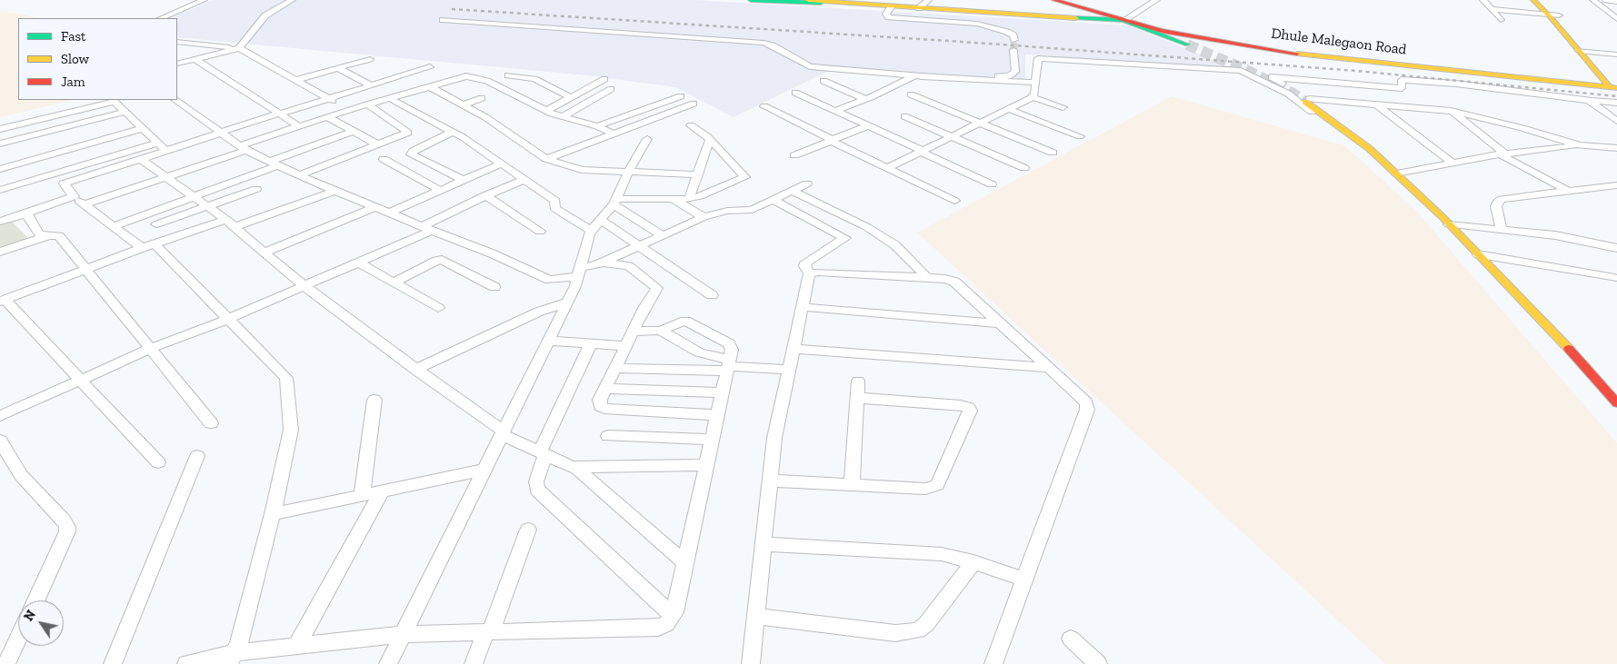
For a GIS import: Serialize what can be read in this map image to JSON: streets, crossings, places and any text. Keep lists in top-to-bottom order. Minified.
{"streets":{"main road":["Dhule Malegaon Road"]},"legend":["Fast","Slow","Jam"],"north":"top left"}
